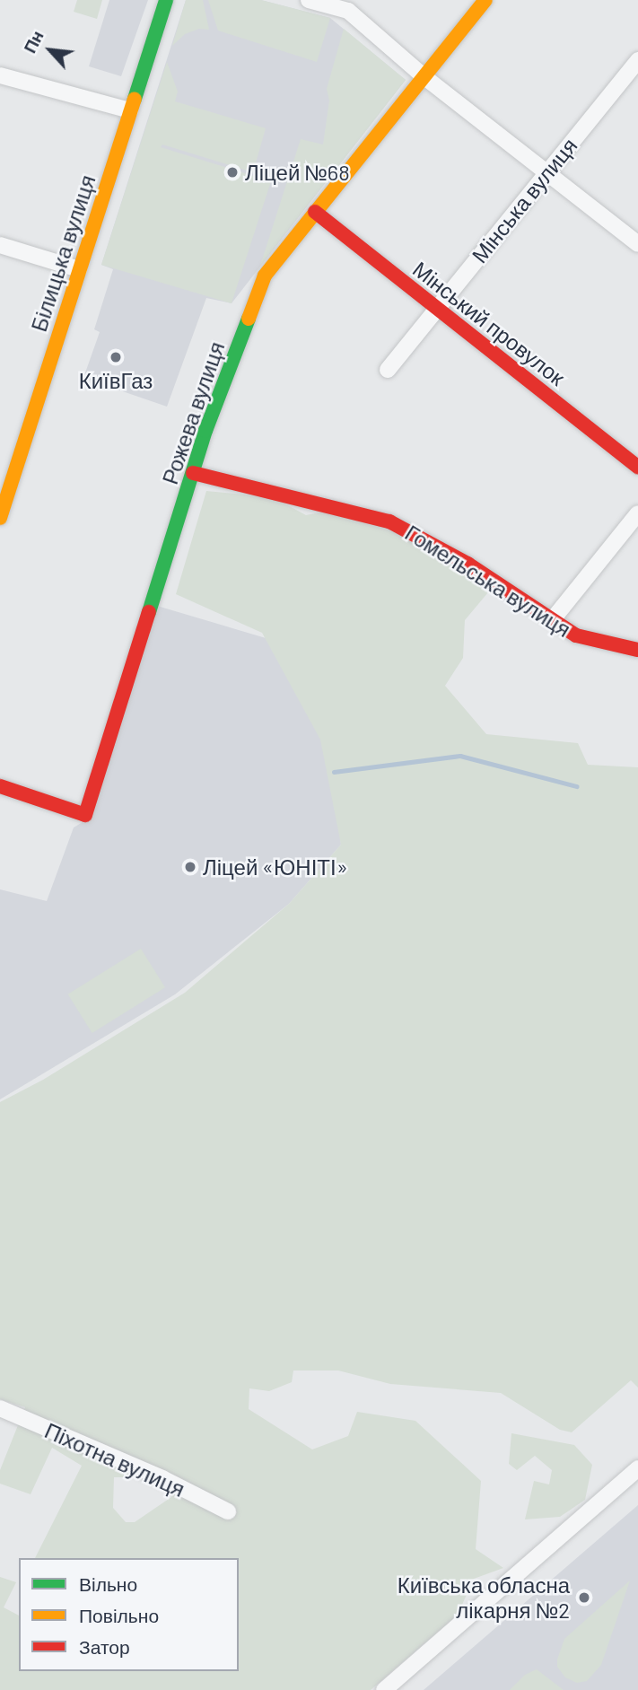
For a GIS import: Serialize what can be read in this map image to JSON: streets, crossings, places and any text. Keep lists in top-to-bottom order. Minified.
{"streets":{"street":["Мінська вулиця","Білицька вулиця","Мінський провулок","Рожева вулиця","Гомельська вулиця","Піхотна вулиця"]},"crossings":[["Мінська вулиця","Мінський провулок"],["Мінський провулок","Рожева вулиця"],["Рожева вулиця","Гомельська вулиця"]],"places":["Ліцей №68","КиївГаз","Ліцей «ЮНІТІ»","Київська обласна лікарня №2"],"legend":["Вільно","Повільно","Затор"],"north":"top left"}
